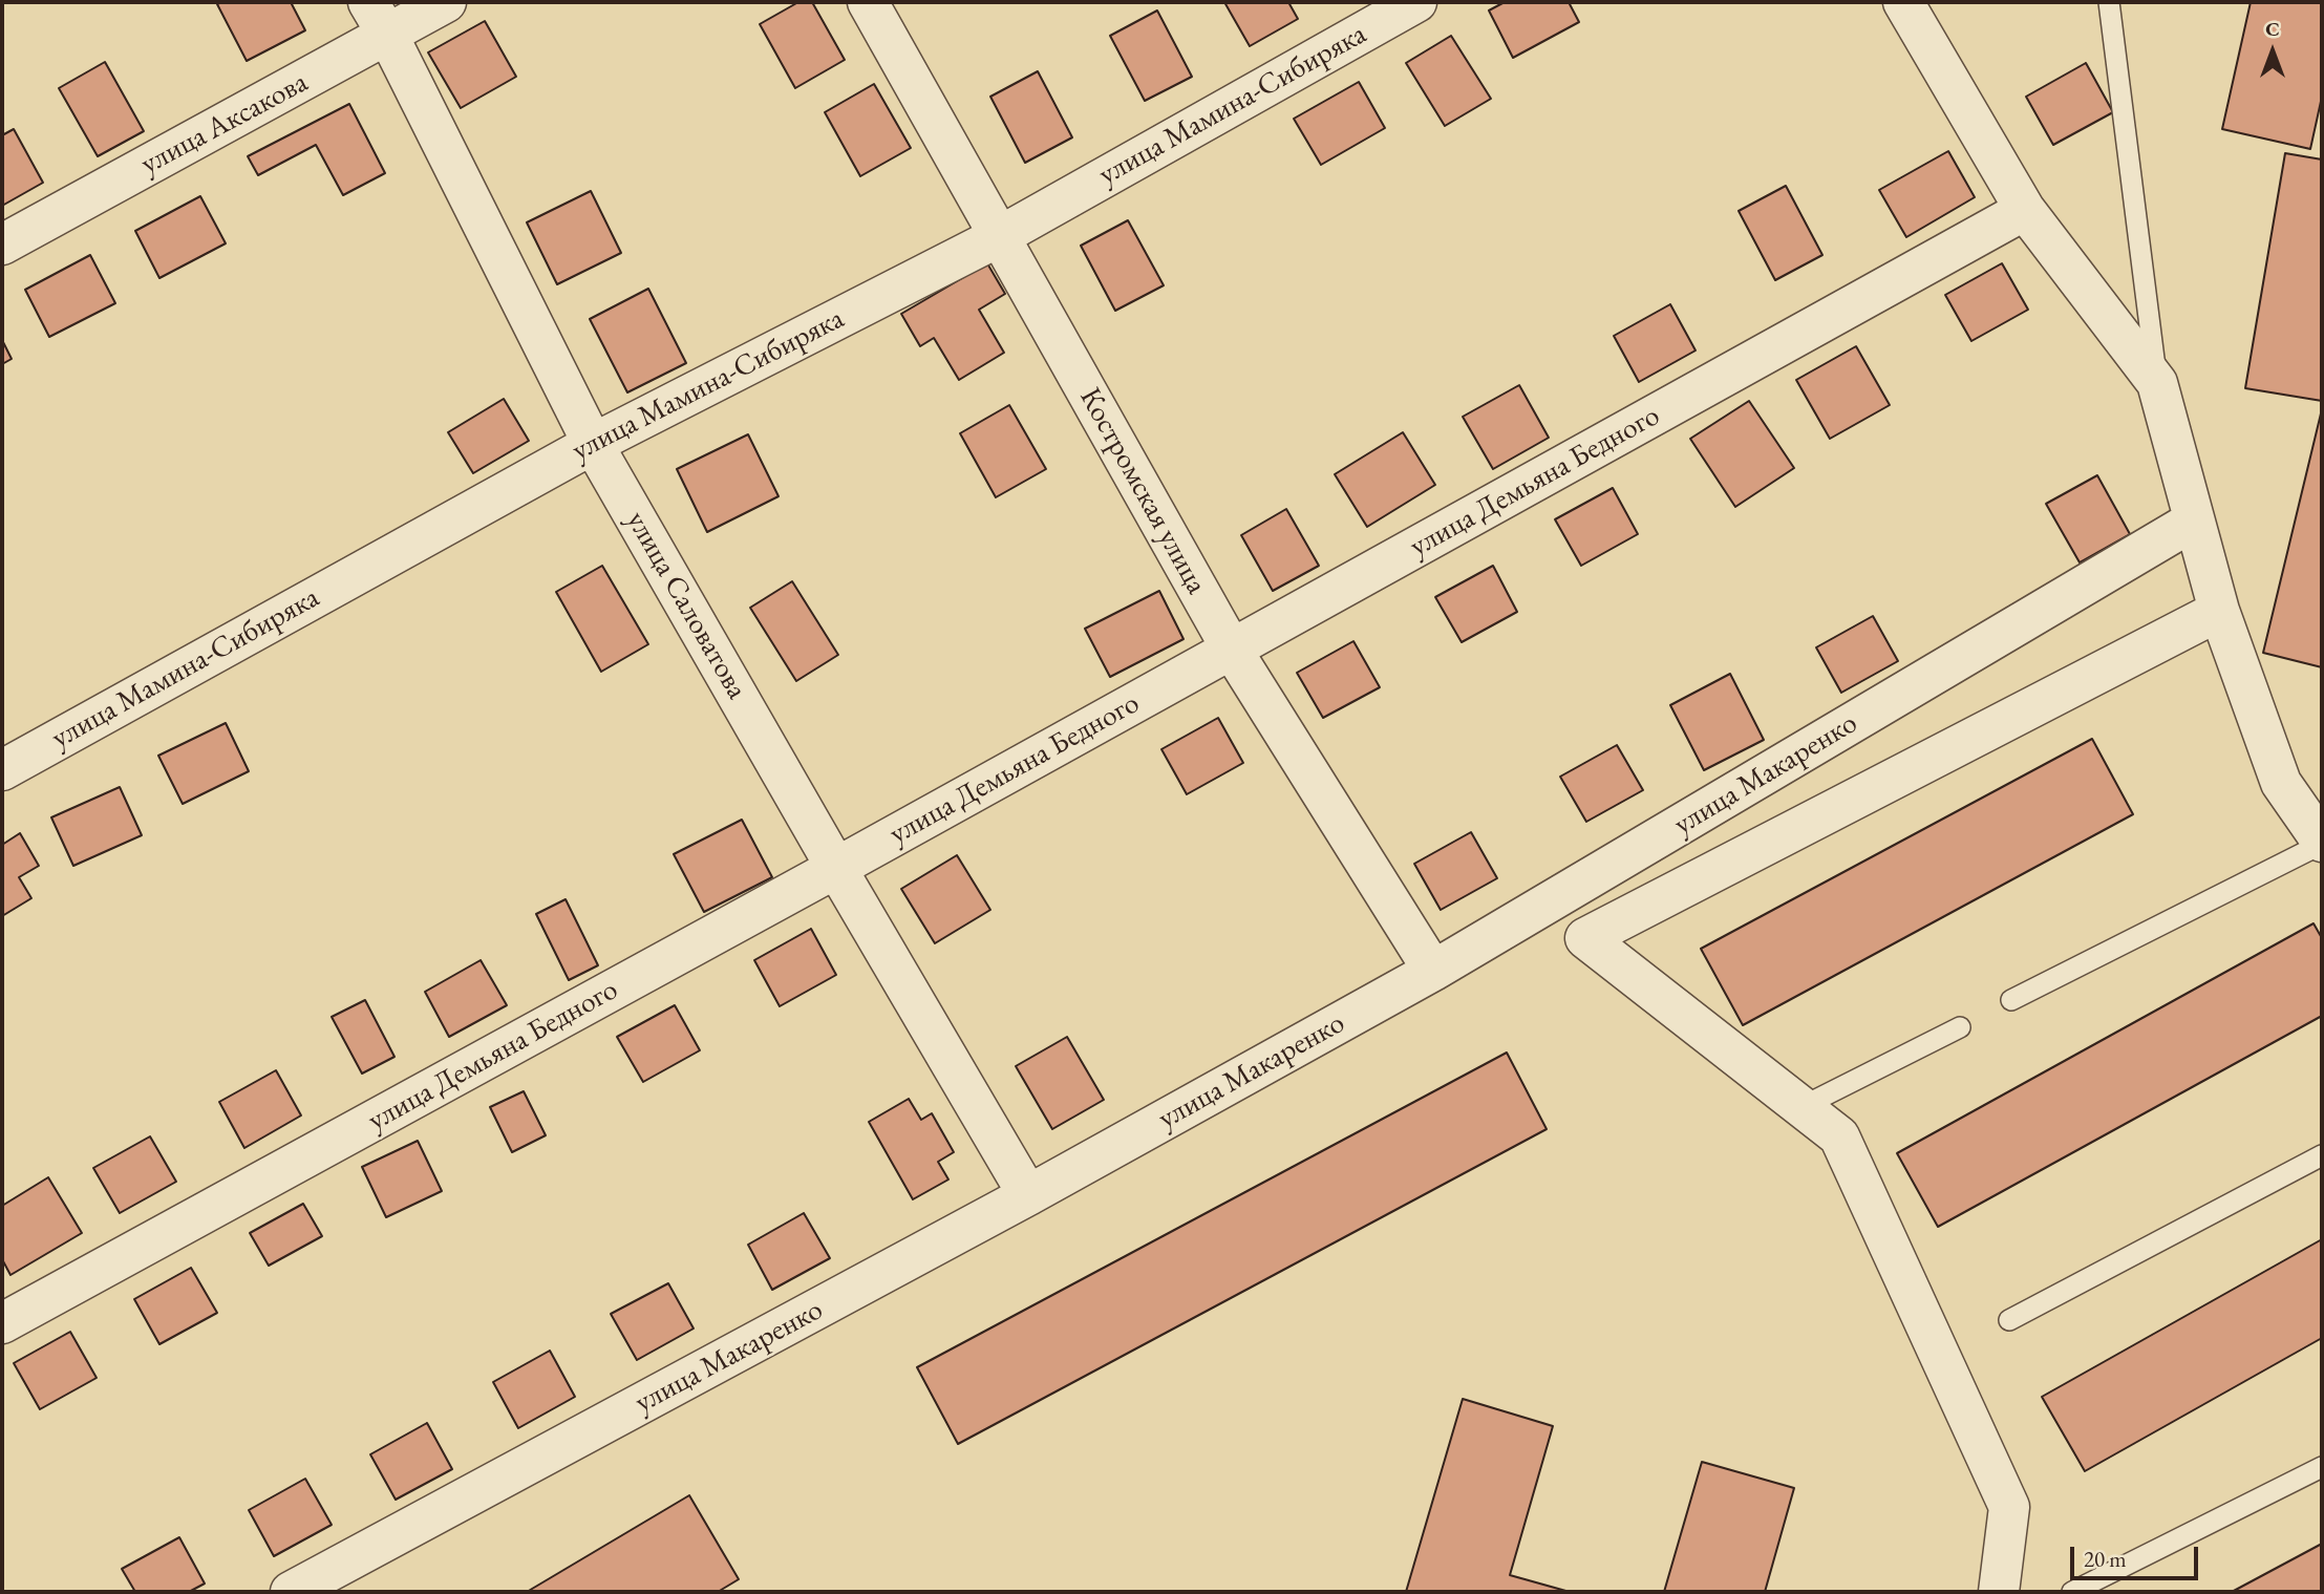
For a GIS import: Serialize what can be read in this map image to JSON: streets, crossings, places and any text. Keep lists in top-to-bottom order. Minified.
{"streets":{"street":["улица Мамина-Сибиряка","улица Аксакова","улица Демьяна Бедного","Костромская улица","улица Саловатова","улица Макаренко"]},"crossings":[["улица Мамина-Сибиряка","Костромская улица"],["улица Мамина-Сибиряка","улица Саловатова"],["улица Аксакова","улица Саловатова"],["улица Демьяна Бедного","Костромская улица"],["улица Демьяна Бедного","улица Саловатова"],["Костромская улица","улица Макаренко"],["улица Саловатова","улица Макаренко"]],"scale_bar":"20 m","north":"top"}
